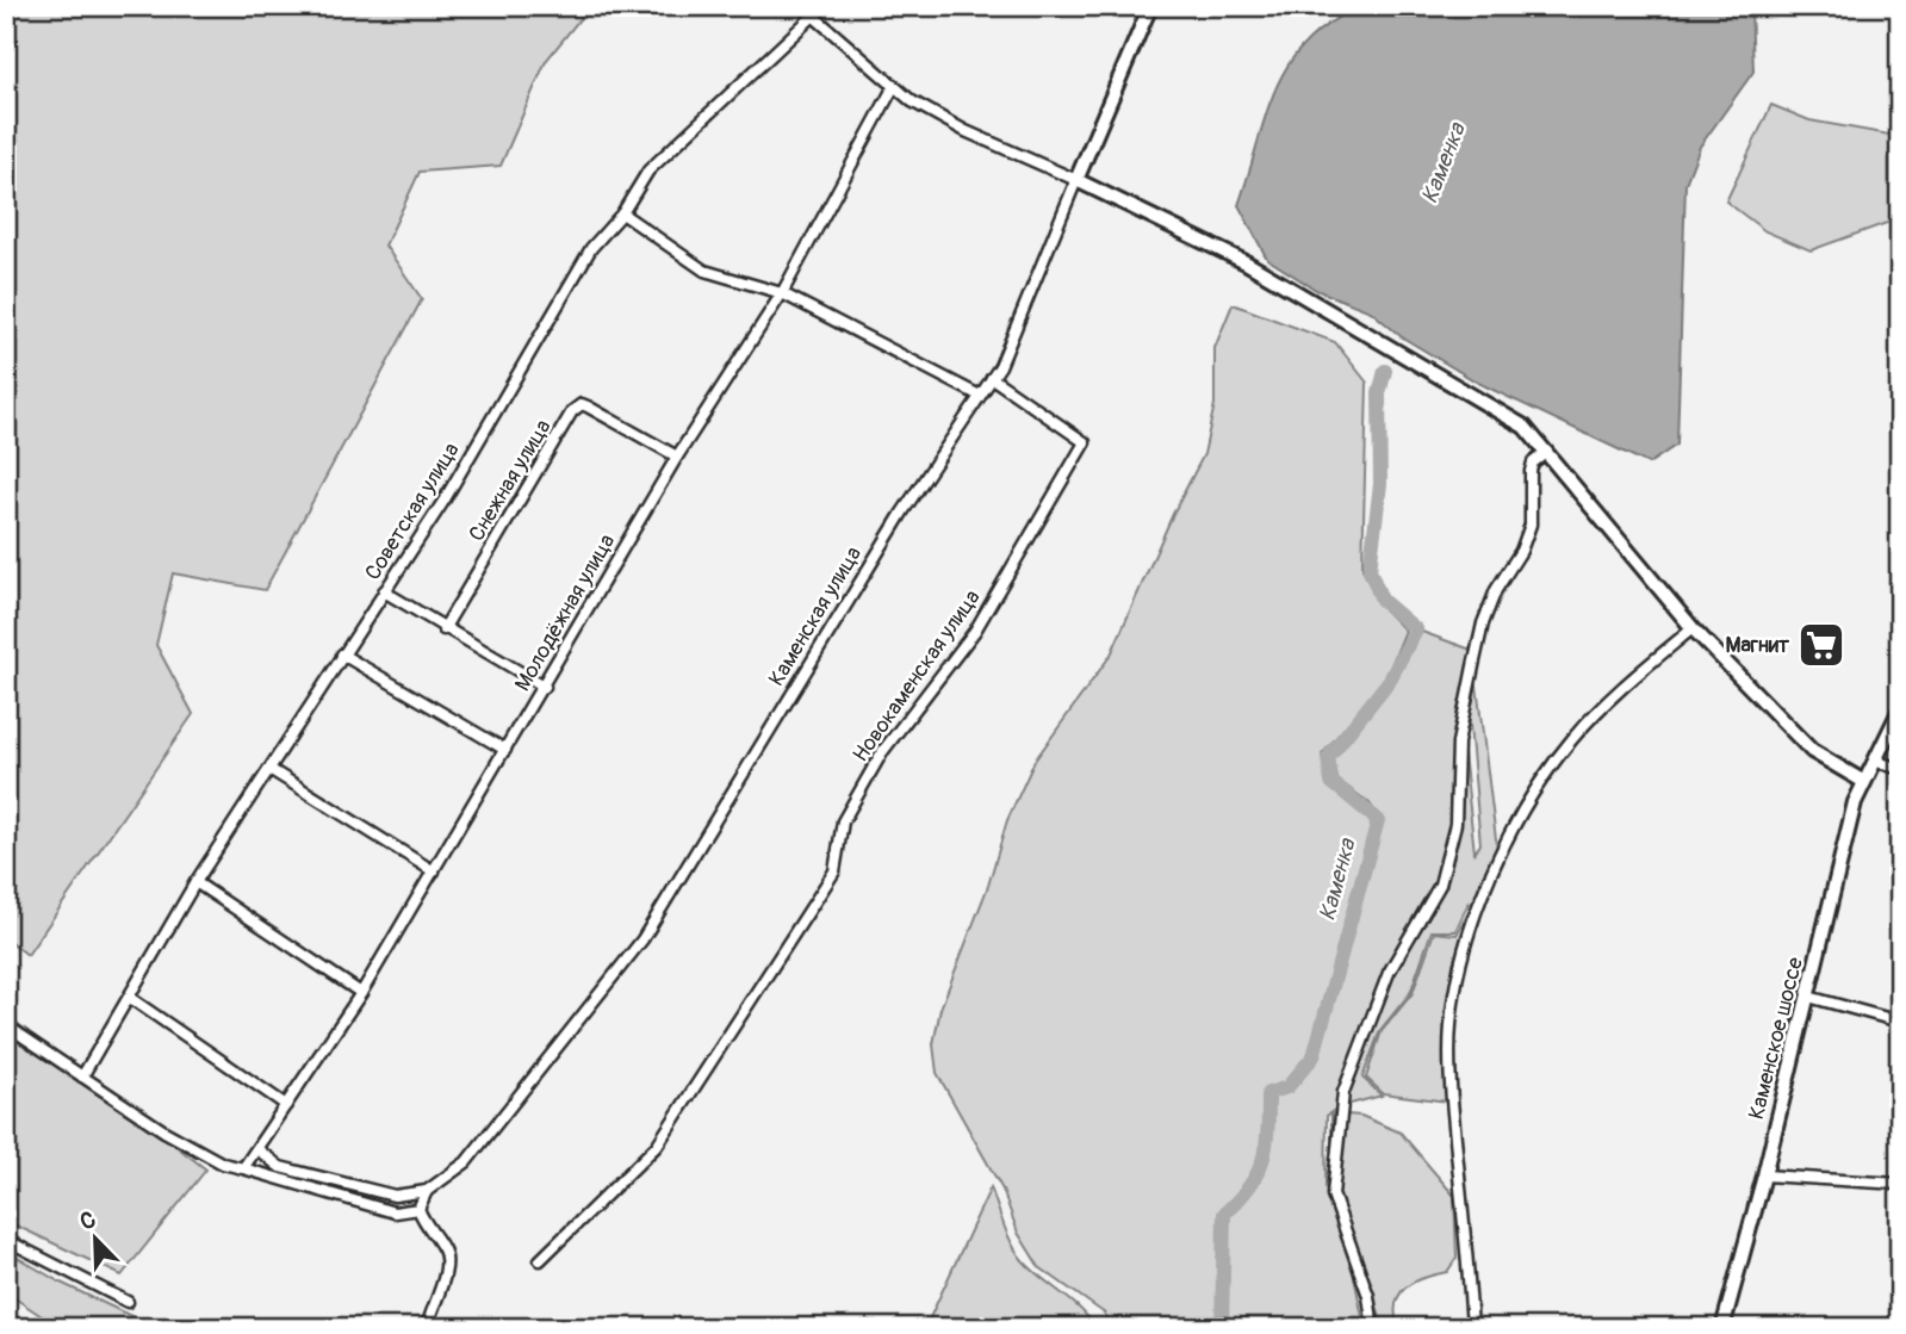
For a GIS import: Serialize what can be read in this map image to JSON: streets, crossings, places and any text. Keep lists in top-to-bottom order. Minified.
{"streets":{"street":["Снежная улица","Советская улица","Молодёжная улица","Каменская улица","Новокаменская улица","Каменское шоссе"]},"crossings":[["Снежная улица","Молодёжная улица"],["Каменская улица","Новокаменская улица"]],"water":["Каменка"],"places":{"supermarket":["Магнит"]},"north":"top left"}
